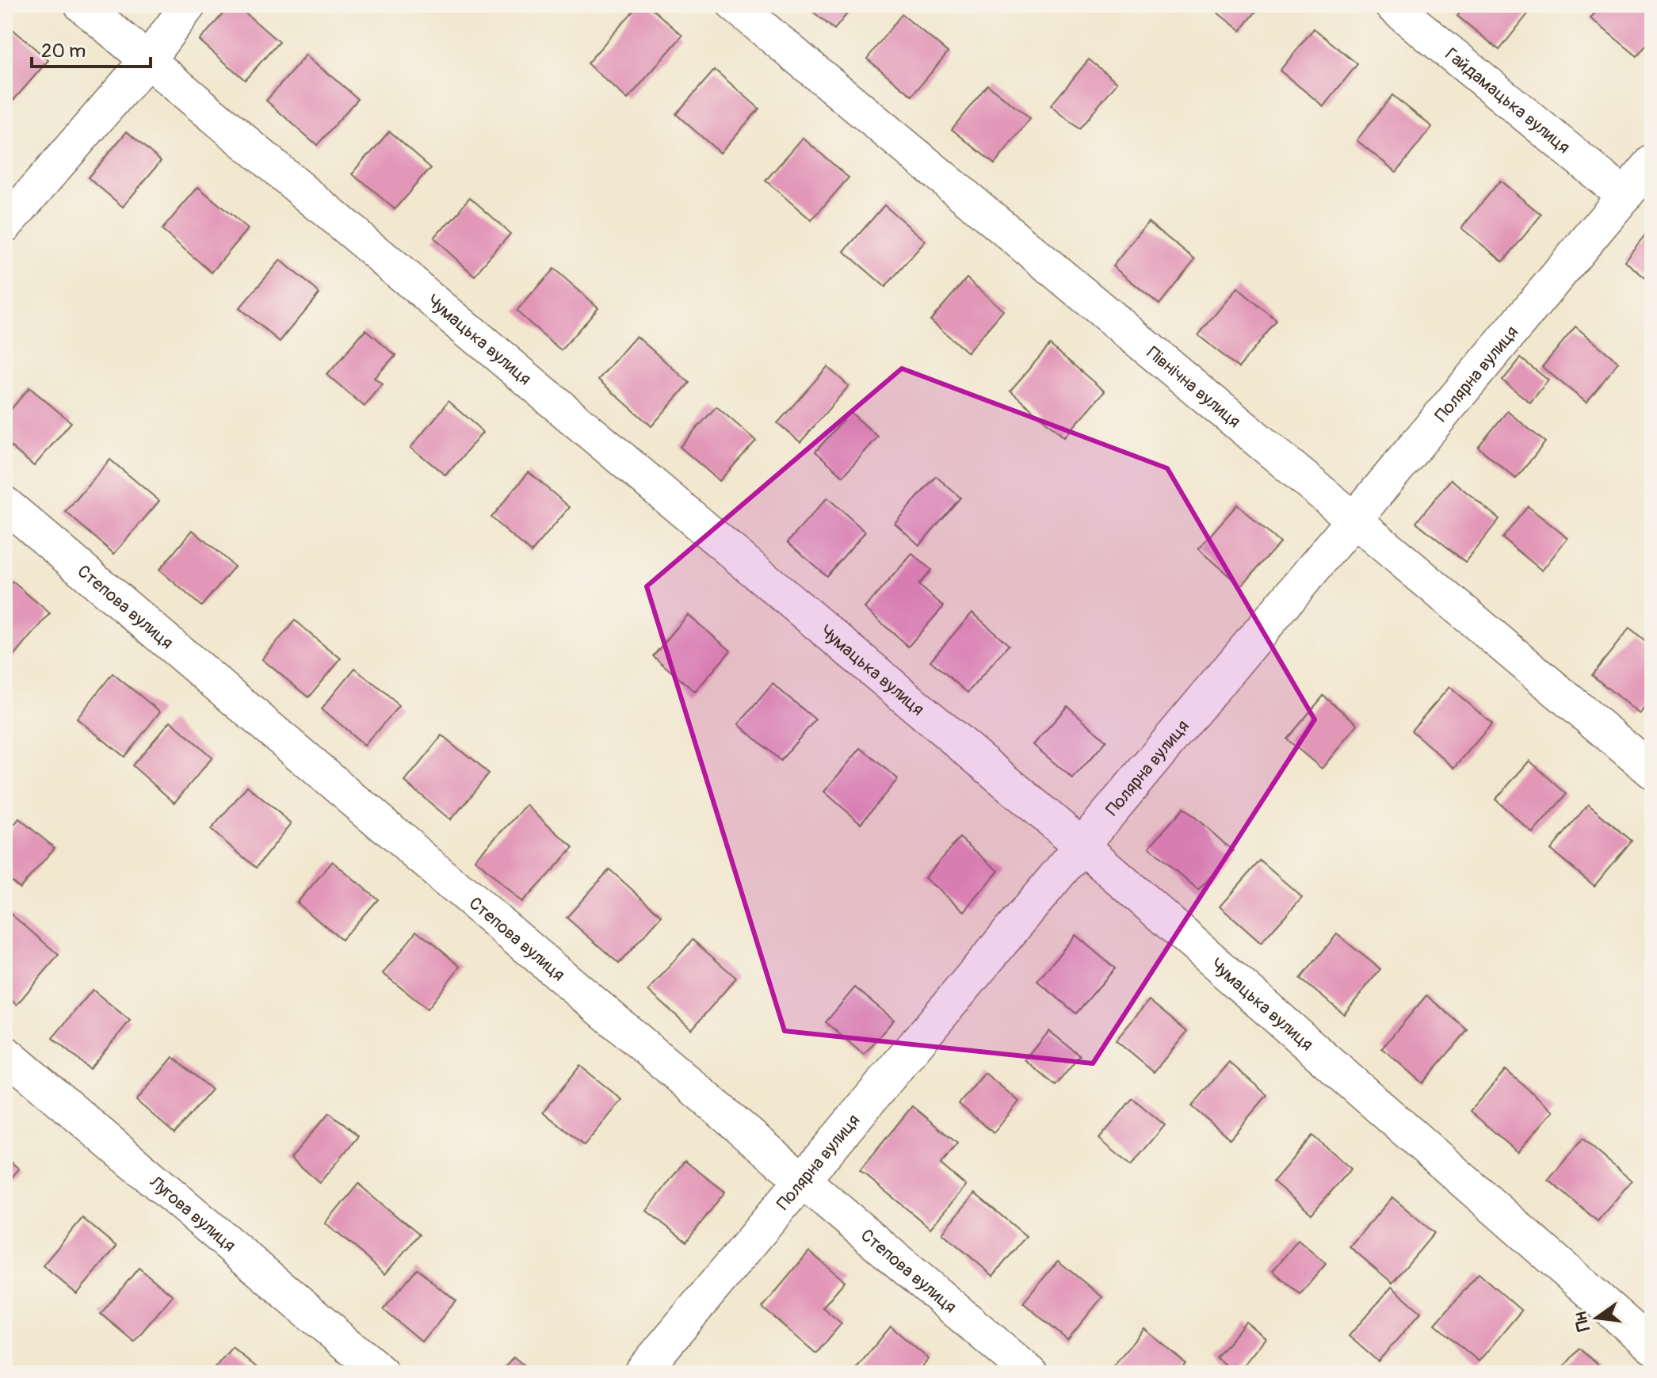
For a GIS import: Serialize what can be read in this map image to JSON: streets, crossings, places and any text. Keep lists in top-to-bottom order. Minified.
{"streets":{"street":["Гайдамацька вулиця","Чумацька вулиця","Полярна вулиця","Північна вулиця","Степова вулиця","Лугова вулиця"]},"crossings":[["Гайдамацька вулиця","Полярна вулиця"],["Чумацька вулиця","Полярна вулиця"],["Полярна вулиця","Північна вулиця"],["Полярна вулиця","Степова вулиця"]],"scale_bar":"20 m","north":"left"}
